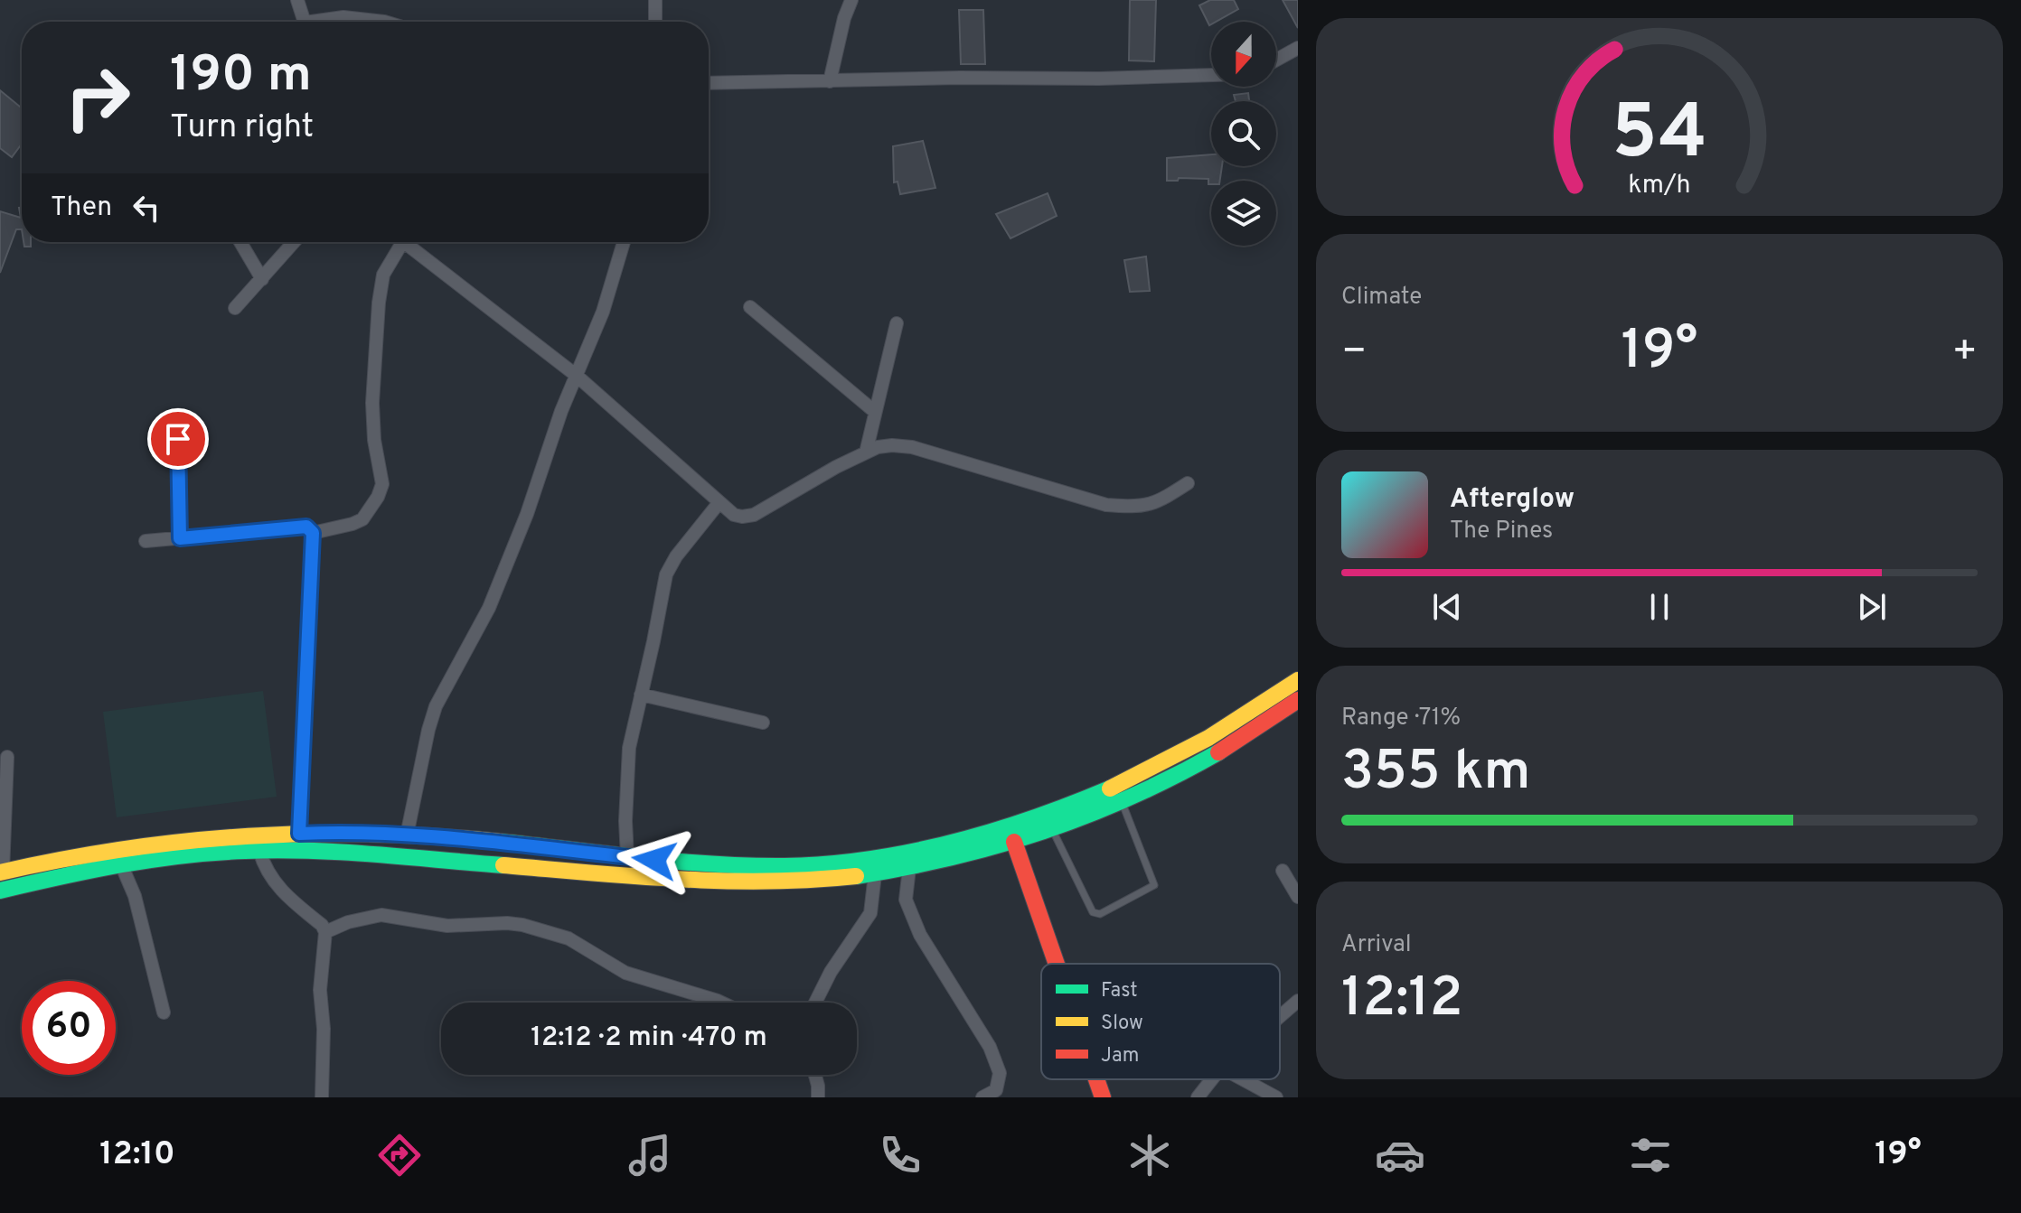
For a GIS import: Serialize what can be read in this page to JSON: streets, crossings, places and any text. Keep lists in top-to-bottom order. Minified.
{"legend":["Fast","Slow","Jam"],"north":"bottom","page":{"turn":["190 m","Turn right"],"then":"Then","tile":["Climate",["Range · 71%","355 km"],["Arrival","12:12"]],"heat":["−","19°","+"],"song":["Afterglow","The Pines"],"limit":"60","trip":"12:12 · 2 min · 470 m","tabs":["12:10","19°"],"gauge":["54","km/h"]}}
